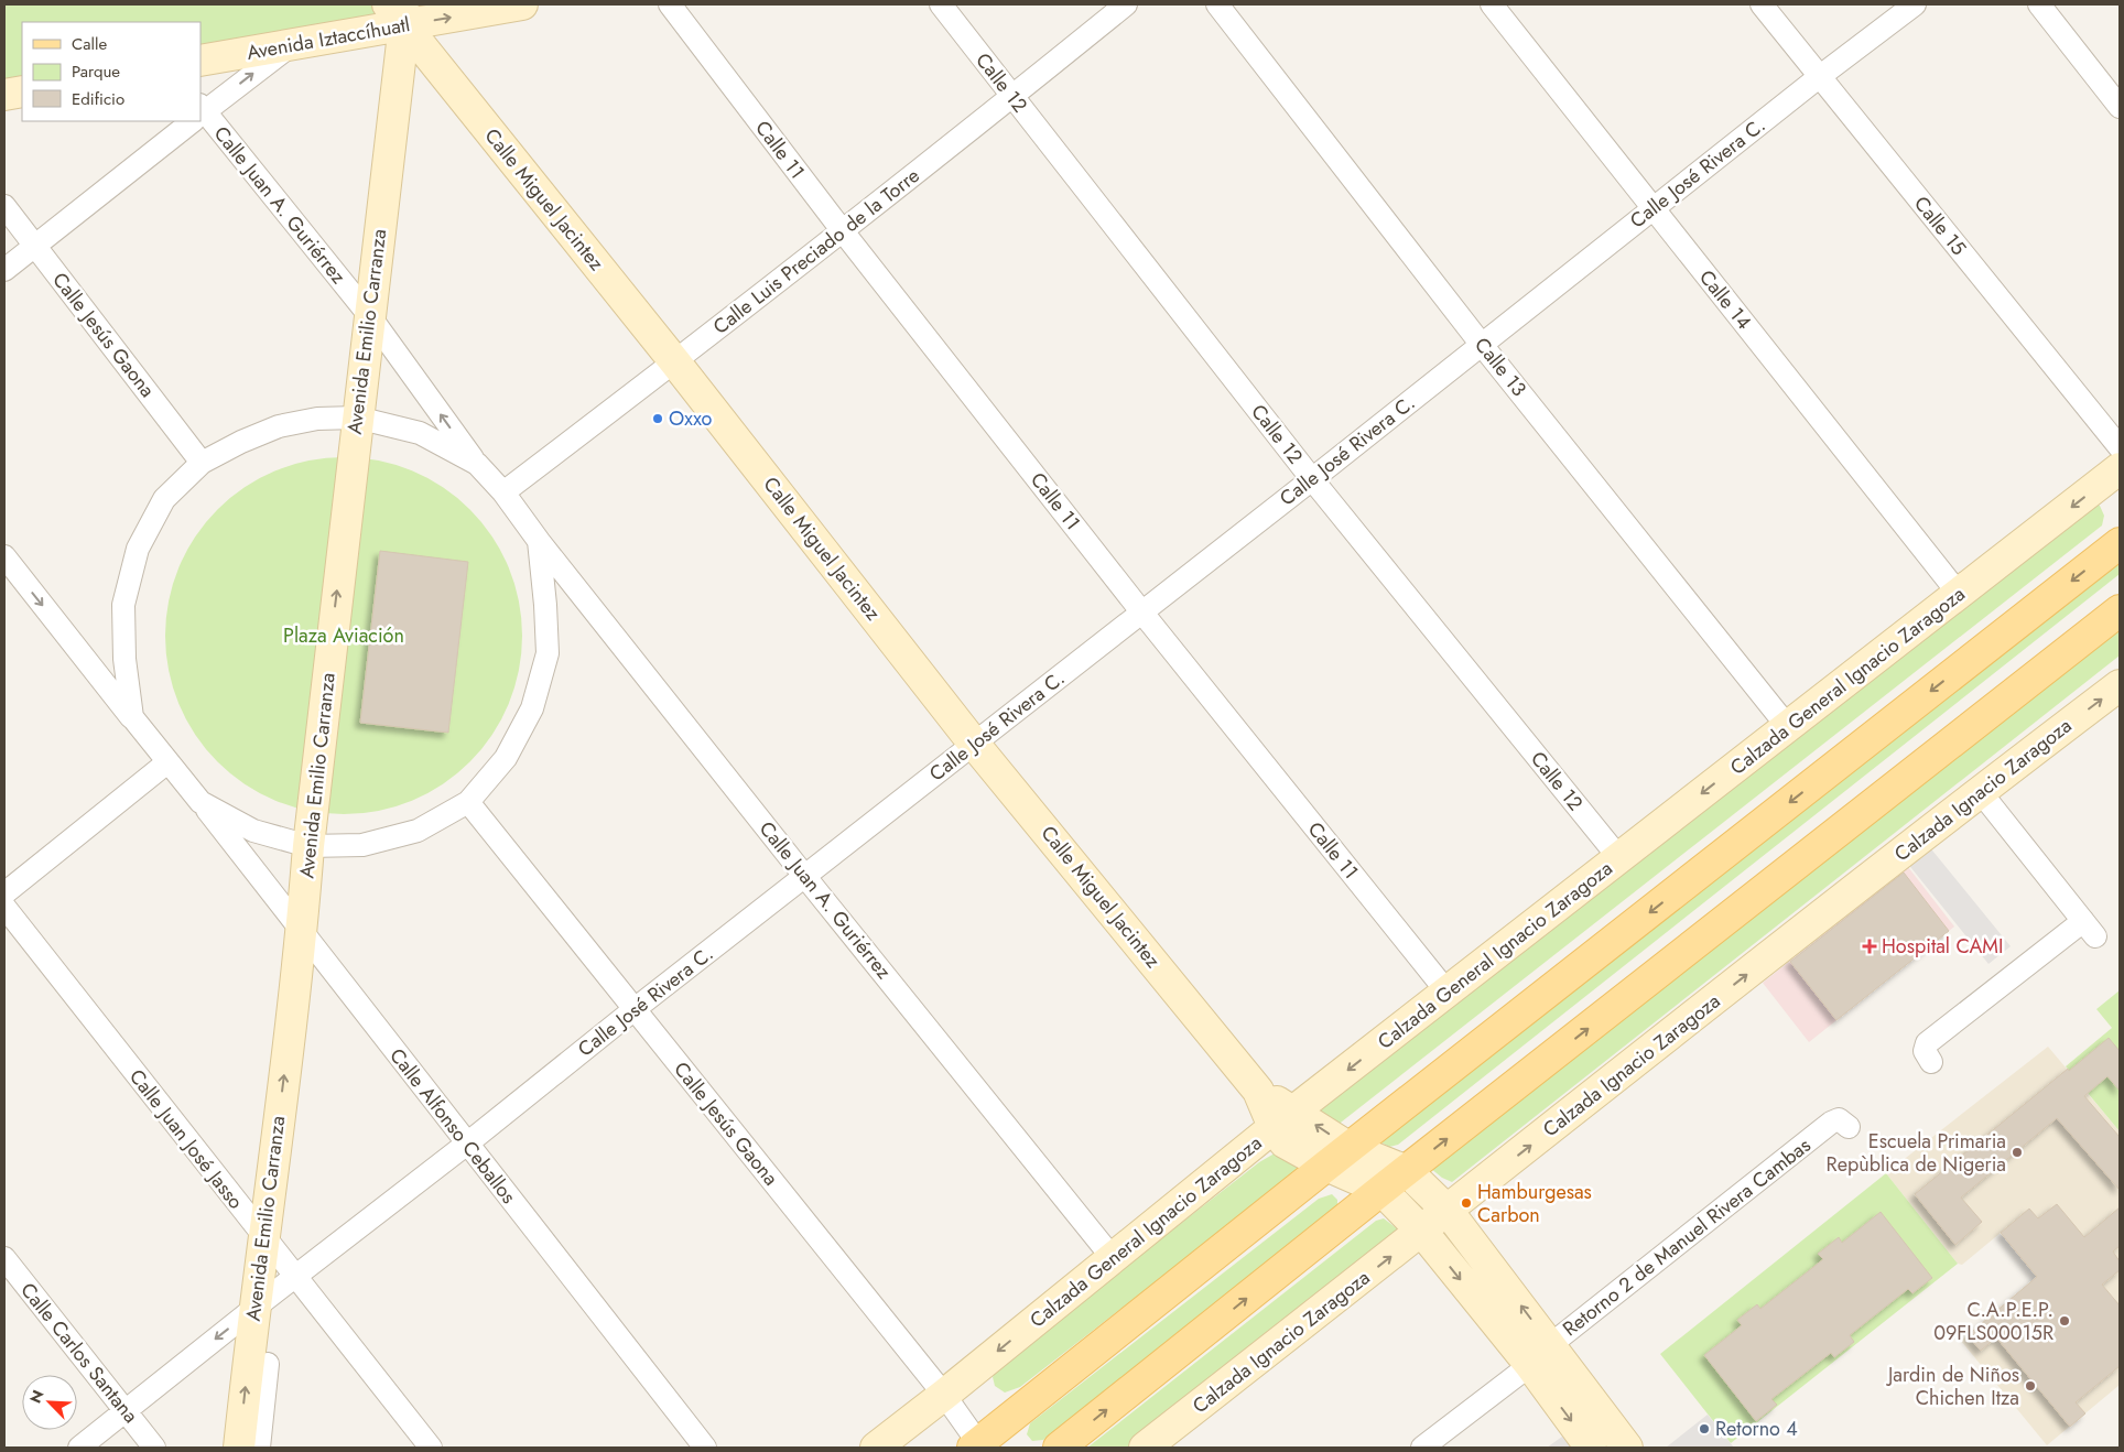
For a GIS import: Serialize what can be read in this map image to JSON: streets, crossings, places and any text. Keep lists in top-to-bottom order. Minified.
{"streets":{"street":["Avenida Iztaccíhuatl","Calle 12","Calle 11","Calle José Rivera C.","Calle Miguel Jacintez","Calle Juan A. Guriérrez","Calle 15","Calle Luis Preciado de la Torre","Calle 14","Avenida Emilio Carranza","Calle Jesús Gaona","Calle 13","Calzada General Ignacio Zaragoza","Calzada Ignacio Zaragoza","Calle Alfonso Ceballos","Calle Juan José Jasso","Retorno 2 de Manuel Rivera Cambas","Calle Carlos Santana"]},"crossings":[["Avenida Iztaccíhuatl","Calle Miguel Jacintez"],["Avenida Iztaccíhuatl","Avenida Emilio Carranza"],["Calle 12","Calle José Rivera C."],["Calle 12","Calle Luis Preciado de la Torre"],["Calle 12","Calzada General Ignacio Zaragoza"],["Calle 11","Calle José Rivera C."],["Calle 11","Calle Luis Preciado de la Torre"],["Calle 11","Calzada General Ignacio Zaragoza"],["Calle José Rivera C.","Calle Miguel Jacintez"],["Calle José Rivera C.","Calle Juan A. Guriérrez"],["Calle José Rivera C.","Calle 15"],["Calle José Rivera C.","Calle 14"],["Calle José Rivera C.","Avenida Emilio Carranza"],["Calle José Rivera C.","Calle Jesús Gaona"],["Calle José Rivera C.","Calle 13"],["Calle José Rivera C.","Calle Alfonso Ceballos"],["Calle José Rivera C.","Calle Juan José Jasso"],["Calle José Rivera C.","Calle Carlos Santana"],["Calle Miguel Jacintez","Calle Luis Preciado de la Torre"],["Calle Miguel Jacintez","Avenida Emilio Carranza"],["Calle Miguel Jacintez","Calzada General Ignacio Zaragoza"],["Calle Juan A. Guriérrez","Calle Luis Preciado de la Torre"],["Calle Juan A. Guriérrez","Avenida Emilio Carranza"],["Calle Juan A. Guriérrez","Calzada General Ignacio Zaragoza"],["Calle 14","Calzada General Ignacio Zaragoza"],["Avenida Emilio Carranza","Calle Alfonso Ceballos"],["Avenida Emilio Carranza","Calle Juan José Jasso"],["Calle Jesús Gaona","Calzada General Ignacio Zaragoza"],["Calle 13","Calzada General Ignacio Zaragoza"]],"one_way":["Avenida Iztaccíhuatl","Calzada General Ignacio Zaragoza","Calzada Ignacio Zaragoza"],"parks":["Plaza Aviación"],"places":{"other":["Oxxo","Escuela Primaria Repùblica de Nigeria","Hamburgesas Carbon","C.A.P.E.P. 09FLS00015R","Jardin de Niños Chichen Itza","Retorno 4"],"health":["Hospital CAMI"]},"legend":["Calle","Parque","Edificio"],"north":"top left"}
